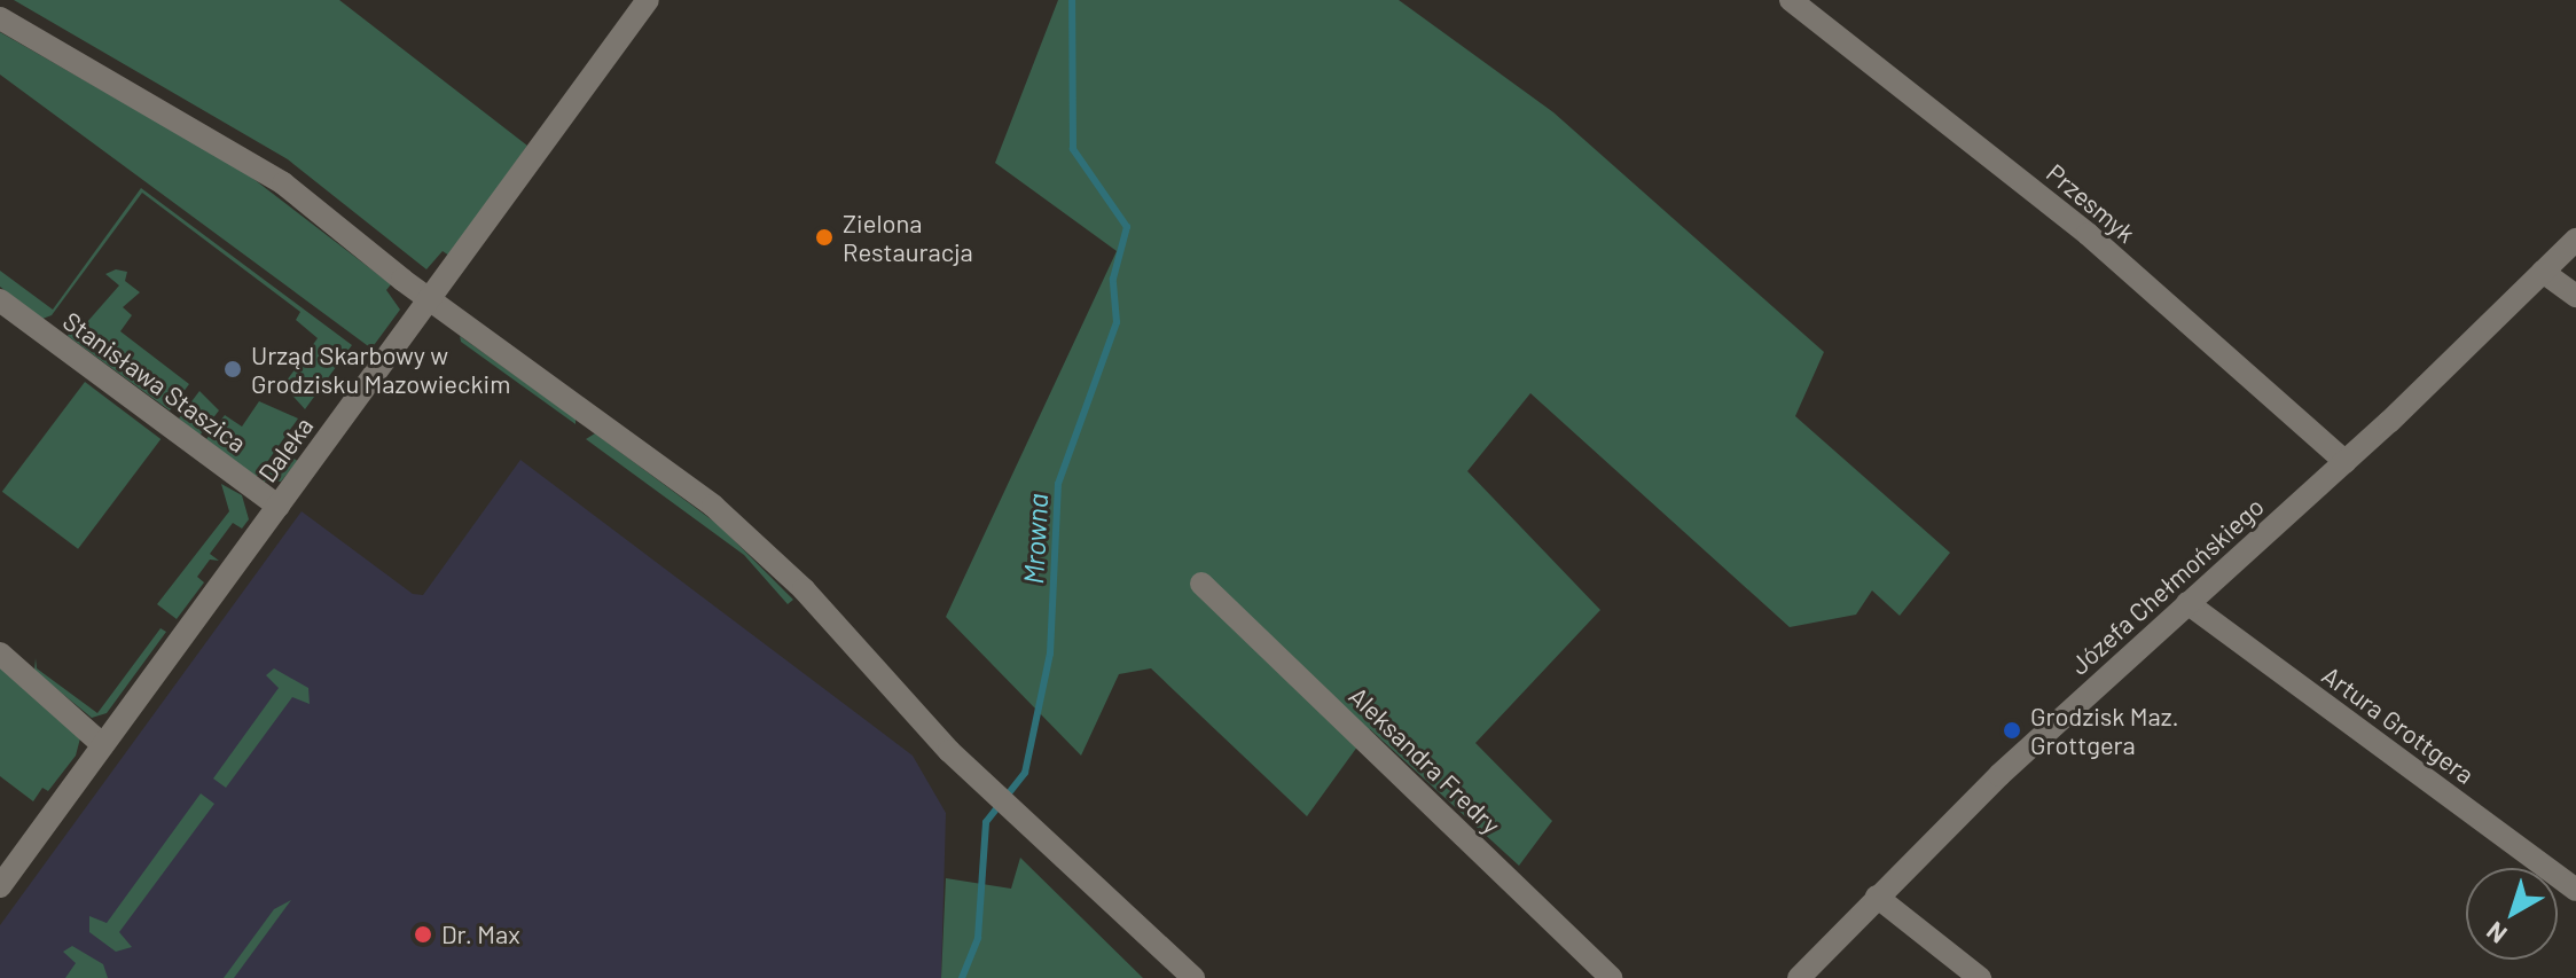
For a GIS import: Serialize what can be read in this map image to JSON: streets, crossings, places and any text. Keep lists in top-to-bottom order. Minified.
{"streets":{"street":["Przesmyk","Stanisława Staszica","Daleka","Józefa Chełmońskiego","Artura Grottgera","Aleksandra Fredry"]},"crossings":[["Przesmyk","Józefa Chełmońskiego"],["Stanisława Staszica","Daleka"],["Józefa Chełmońskiego","Artura Grottgera"]],"water":["Mrowna"],"places":["Zielona Restauracja","Urząd Skarbowy w Grodzisku Mazowieckim","Grodzisk Maz. Grottgera","Dr. Max"],"north":"bottom left"}
